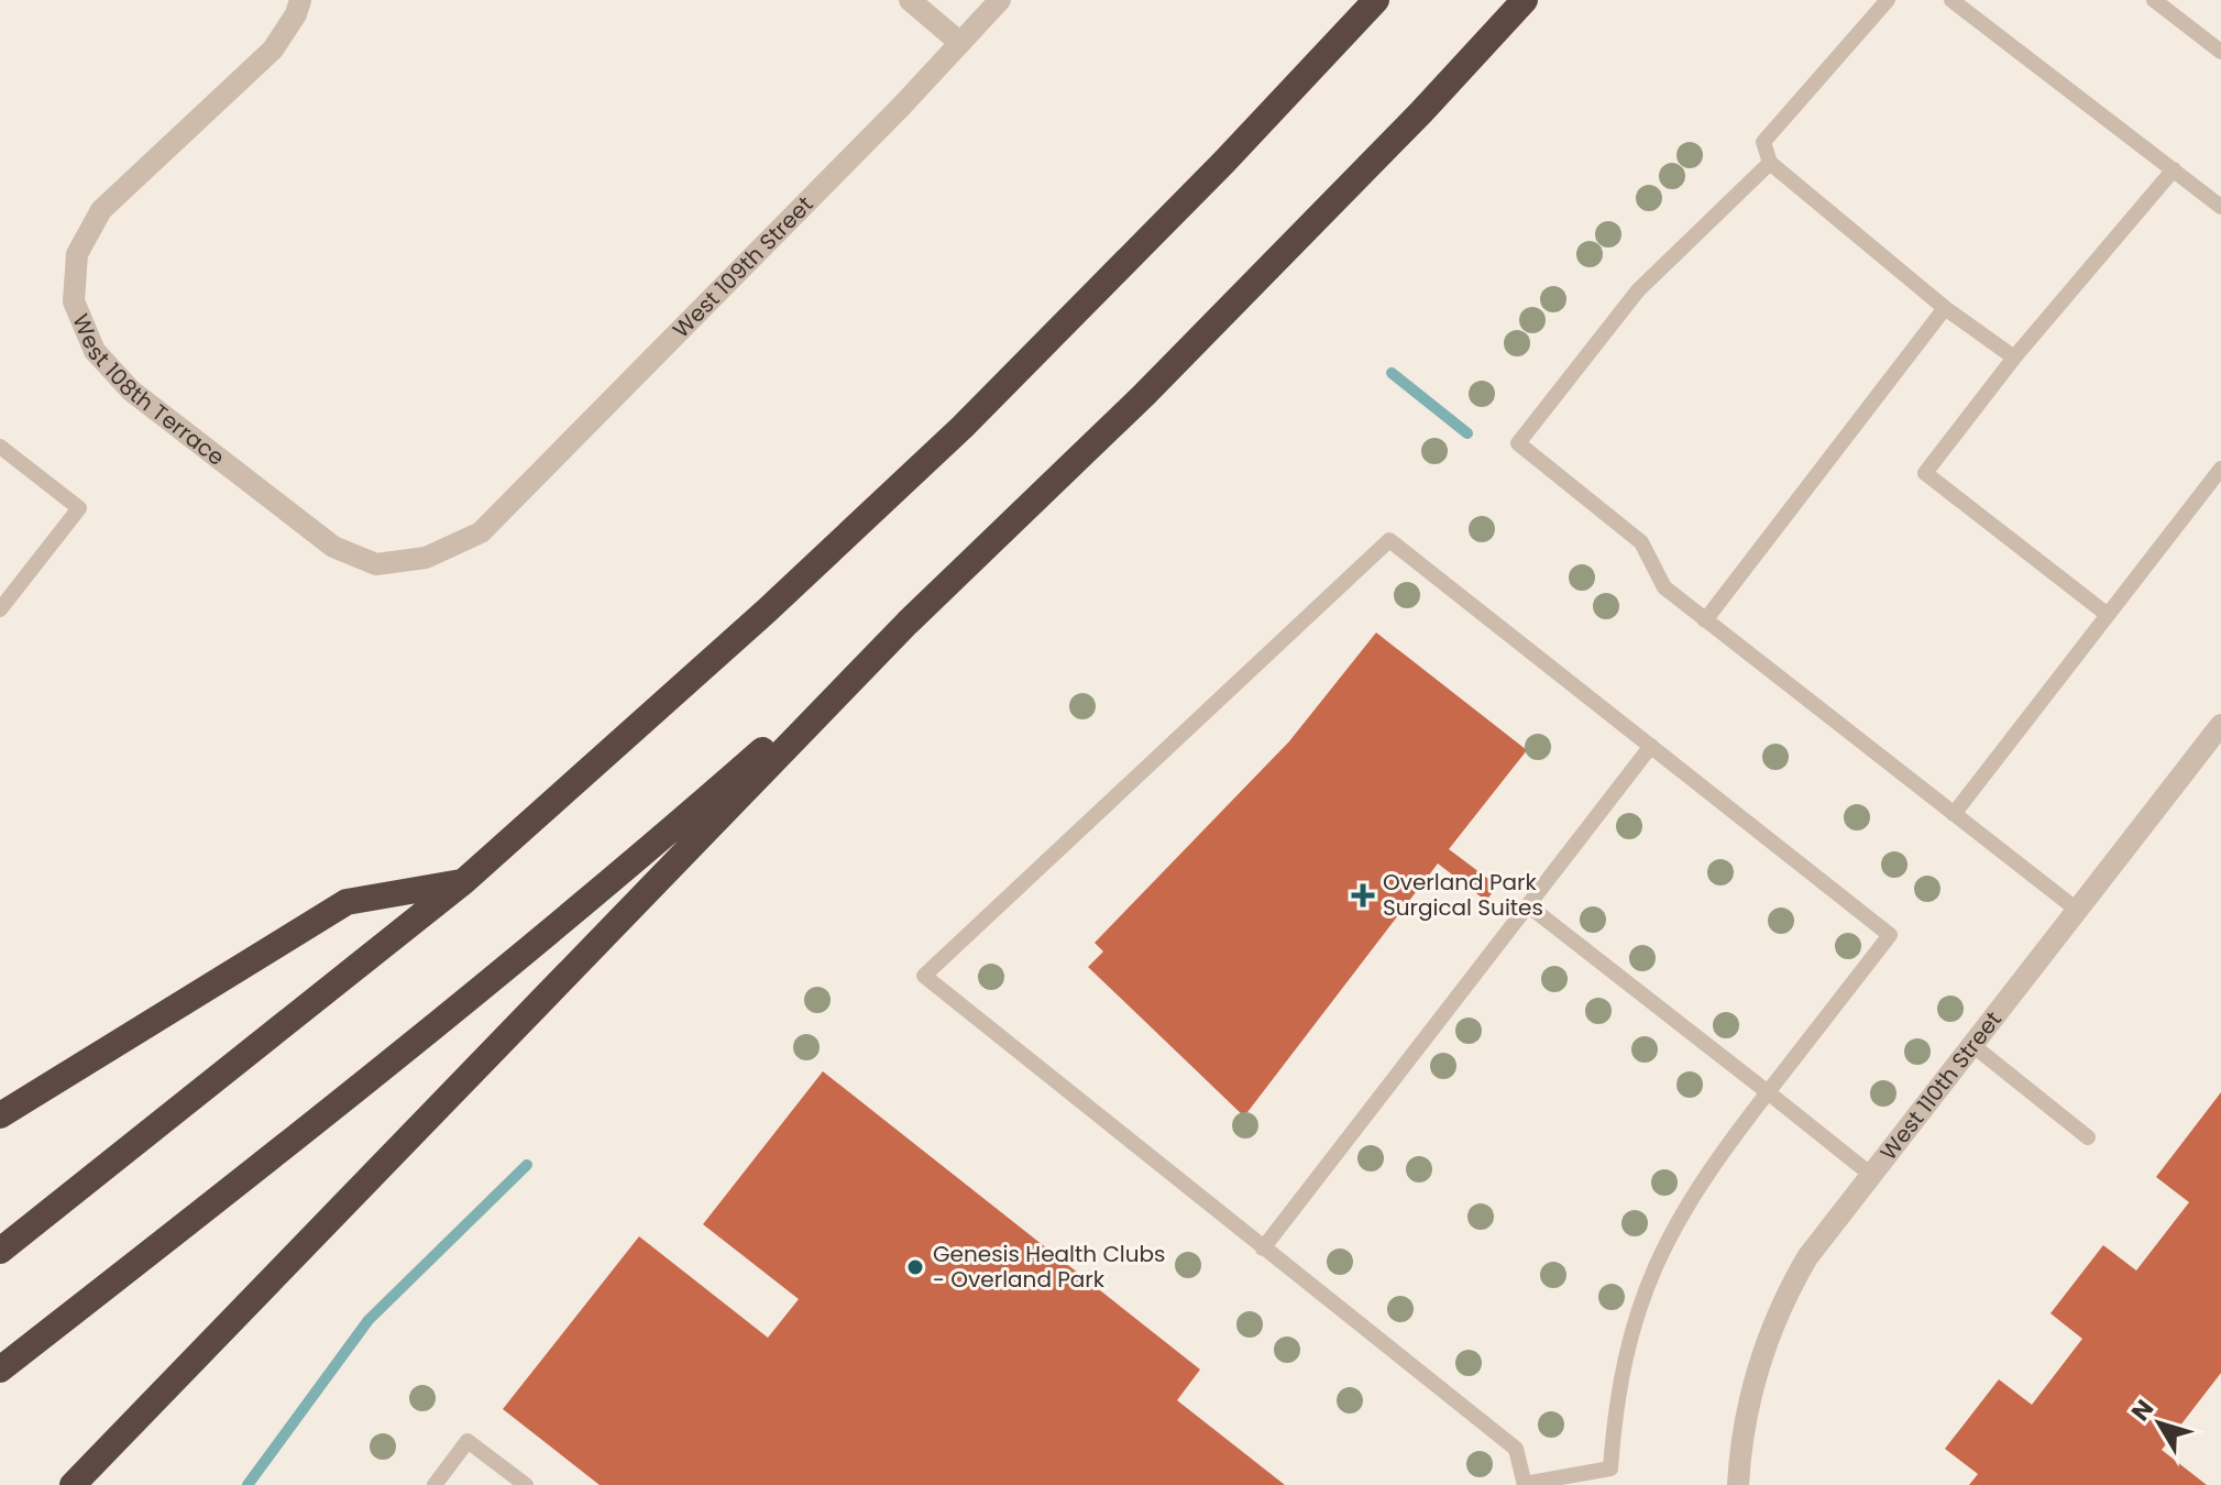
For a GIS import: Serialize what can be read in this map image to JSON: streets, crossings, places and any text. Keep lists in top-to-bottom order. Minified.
{"streets":{"street":["West 109th Street","West 108th Terrace","West 110th Street"]},"crossings":[["West 109th Street","West 108th Terrace"]],"places":{"health":["Overland Park Surgical Suites"],"other":["Genesis Health Clubs - Overland Park"]},"north":"top left"}
